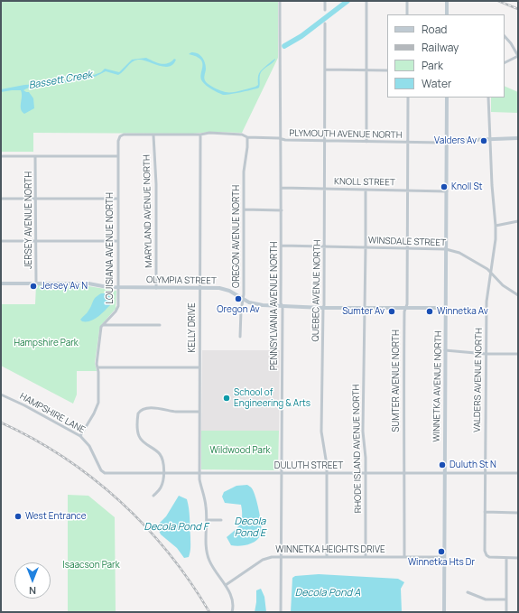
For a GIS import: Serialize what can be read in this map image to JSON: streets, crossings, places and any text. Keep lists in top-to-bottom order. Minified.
{"streets":{"main road":["OLYMPIA STREET","WINNETKA AVENUE NORTH"],"street":["PLYMOUTH AVENUE NORTH","KNOLL STREET","MARYLAND AVENUE NORTH","JERSEY AVENUE NORTH","OREGON AVENUE NORTH","WINSDALE STREET","LOUISIANA AVENUE NORTH","QUEBEC AVENUE NORTH","PENNSYLVANIA AVENUE NORTH","KELLY DRIVE","VALDERS AVENUE NORTH","SUMTER AVENUE NORTH","HAMPSHIRE LANE","RHODE ISLAND AVENUE NORTH","DULUTH STREET","WINNETKA HEIGHTS DRIVE"]},"crossings":[["PLYMOUTH AVENUE NORTH","MARYLAND AVENUE NORTH"],["PLYMOUTH AVENUE NORTH","OREGON AVENUE NORTH"],["PLYMOUTH AVENUE NORTH","LOUISIANA AVENUE NORTH"],["PLYMOUTH AVENUE NORTH","QUEBEC AVENUE NORTH"],["PLYMOUTH AVENUE NORTH","PENNSYLVANIA AVENUE NORTH"],["PLYMOUTH AVENUE NORTH","KELLY DRIVE"],["PLYMOUTH AVENUE NORTH","SUMTER AVENUE NORTH"],["KNOLL STREET","QUEBEC AVENUE NORTH"],["KNOLL STREET","PENNSYLVANIA AVENUE NORTH"],["KNOLL STREET","SUMTER AVENUE NORTH"],["KNOLL STREET","WINNETKA AVENUE NORTH"],["KNOLL STREET","RHODE ISLAND AVENUE NORTH"],["MARYLAND AVENUE NORTH","OLYMPIA STREET"],["JERSEY AVENUE NORTH","OLYMPIA STREET"],["OREGON AVENUE NORTH","OLYMPIA STREET"],["WINSDALE STREET","QUEBEC AVENUE NORTH"],["WINSDALE STREET","PENNSYLVANIA AVENUE NORTH"],["WINSDALE STREET","VALDERS AVENUE NORTH"],["WINSDALE STREET","SUMTER AVENUE NORTH"],["WINSDALE STREET","WINNETKA AVENUE NORTH"],["WINSDALE STREET","RHODE ISLAND AVENUE NORTH"],["LOUISIANA AVENUE NORTH","OLYMPIA STREET"],["OLYMPIA STREET","QUEBEC AVENUE NORTH"],["OLYMPIA STREET","PENNSYLVANIA AVENUE NORTH"],["OLYMPIA STREET","KELLY DRIVE"],["OLYMPIA STREET","SUMTER AVENUE NORTH"],["OLYMPIA STREET","WINNETKA AVENUE NORTH"],["OLYMPIA STREET","RHODE ISLAND AVENUE NORTH"],["QUEBEC AVENUE NORTH","DULUTH STREET"],["QUEBEC AVENUE NORTH","WINNETKA HEIGHTS DRIVE"],["PENNSYLVANIA AVENUE NORTH","DULUTH STREET"],["PENNSYLVANIA AVENUE NORTH","WINNETKA HEIGHTS DRIVE"],["KELLY DRIVE","DULUTH STREET"],["KELLY DRIVE","WINNETKA HEIGHTS DRIVE"],["VALDERS AVENUE NORTH","DULUTH STREET"],["SUMTER AVENUE NORTH","DULUTH STREET"],["SUMTER AVENUE NORTH","WINNETKA HEIGHTS DRIVE"],["WINNETKA AVENUE NORTH","DULUTH STREET"],["WINNETKA AVENUE NORTH","WINNETKA HEIGHTS DRIVE"],["HAMPSHIRE LANE","DULUTH STREET"],["RHODE ISLAND AVENUE NORTH","DULUTH STREET"],["RHODE ISLAND AVENUE NORTH","WINNETKA HEIGHTS DRIVE"]],"water":["Bassett Creek","Decola Pond E","Decola Pond F","Decola Pond A"],"parks":["Hampshire Park","Wildwood Park","Isaacson Park"],"places":["Valders Av","Knoll St","Jersey Av N","Oregon Av","Sumter Av","Winnetka Av","School of Engineering & Arts","Duluth St N","West Entrance","Winnetka Hts Dr"],"legend":["Road","Railway","Park","Water"],"north":"bottom"}
